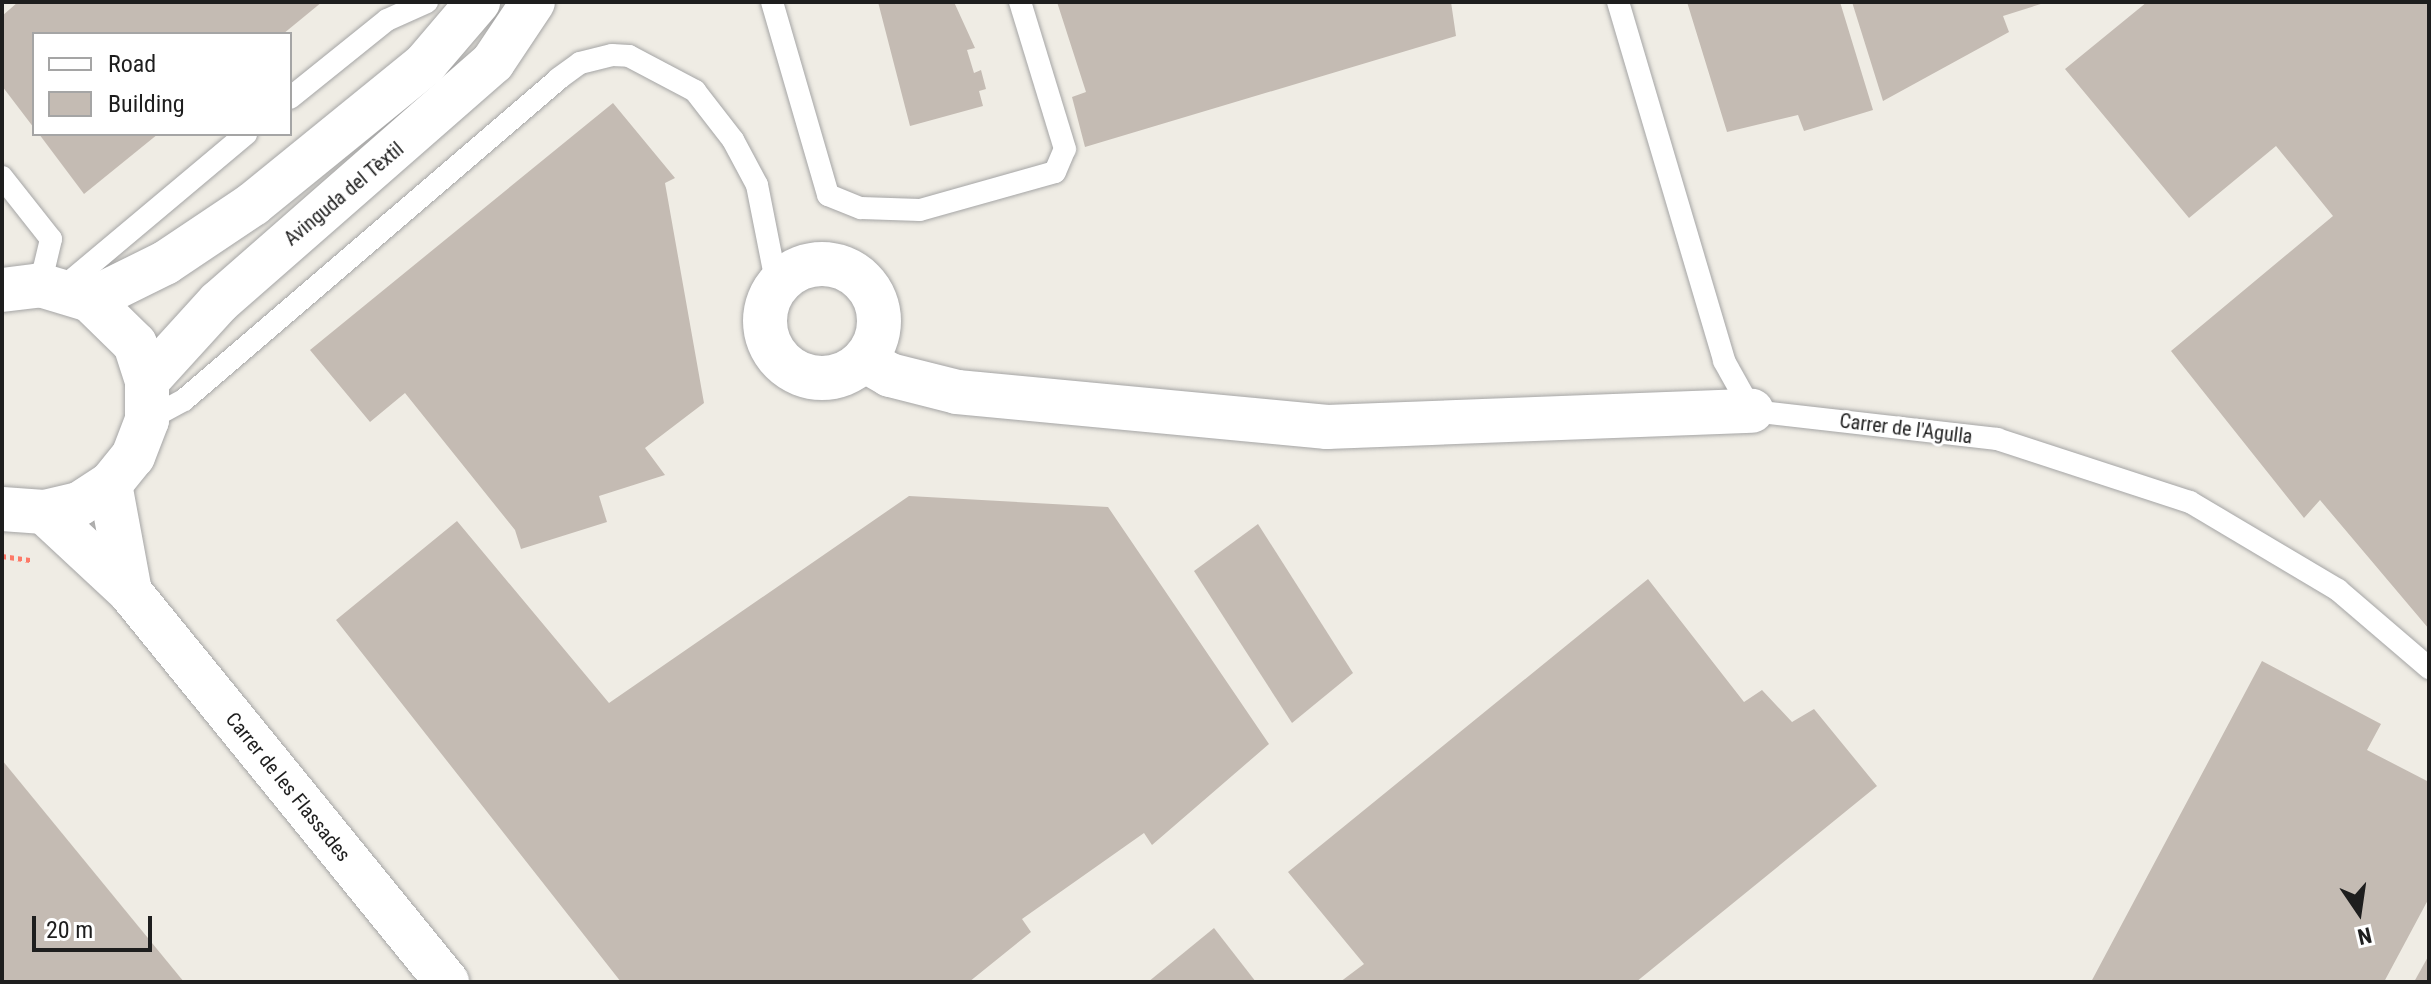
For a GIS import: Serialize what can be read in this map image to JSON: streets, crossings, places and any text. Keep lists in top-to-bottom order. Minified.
{"streets":{"street":["Avinguda del Tèxtil","Carrer de les Flassades"],"lane":["Carrer de l'Agulla"]},"legend":["Road","Building"],"scale_bar":"20 m","north":"bottom"}
